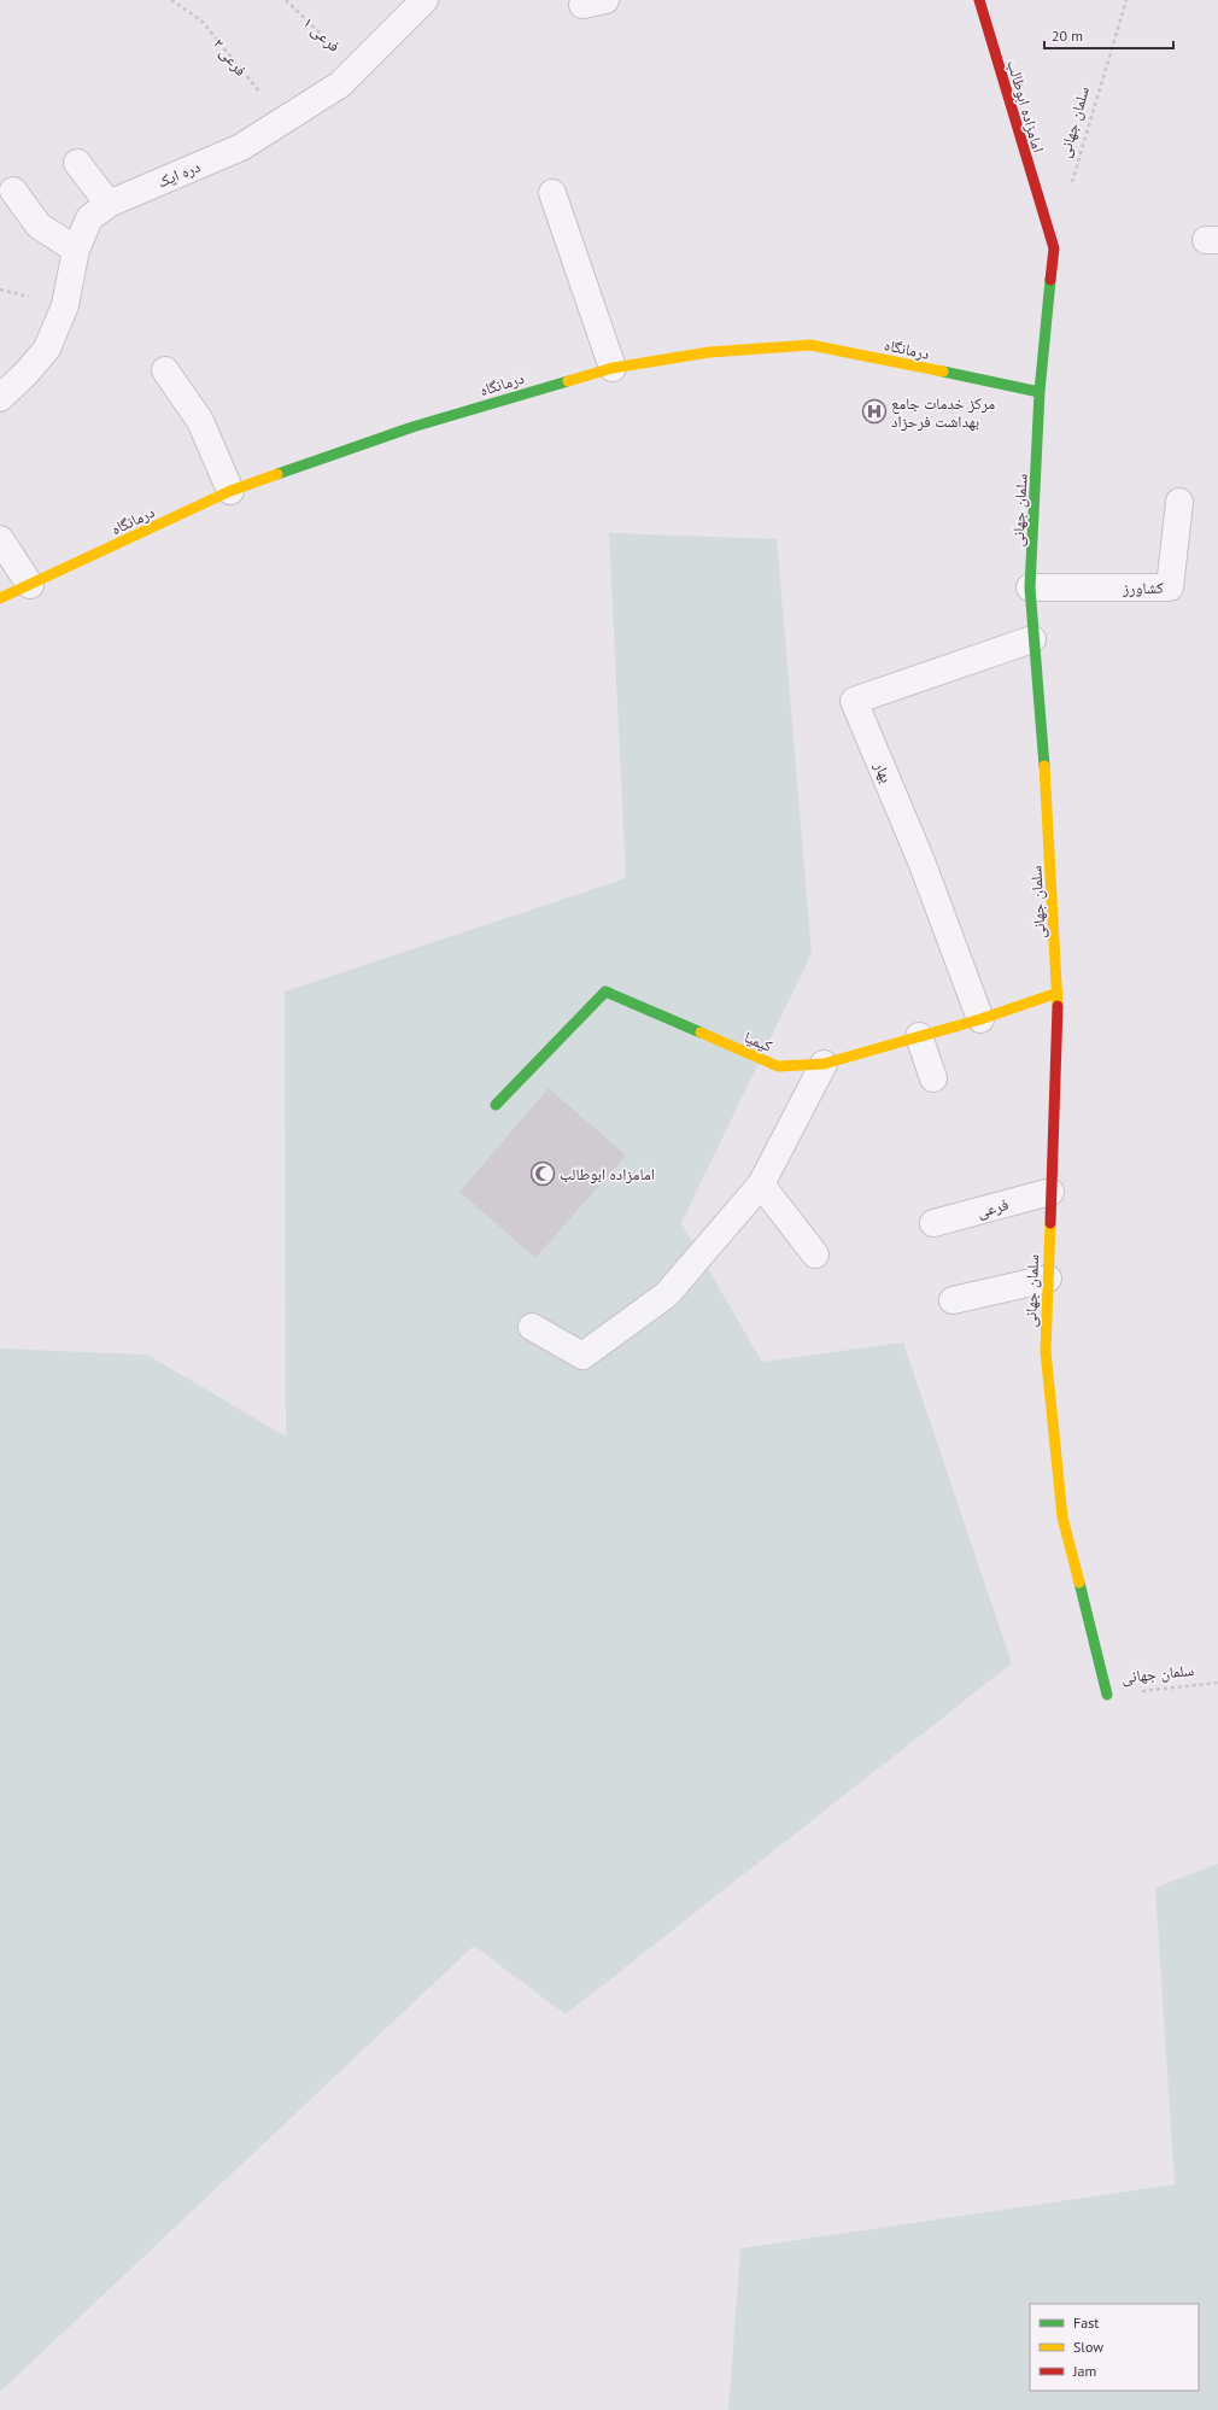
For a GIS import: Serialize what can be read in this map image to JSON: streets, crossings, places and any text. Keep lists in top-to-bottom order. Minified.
{"streets":{"street":["امامزاده ابوطالب","سلمان جهانی","دره ایک","درمانگاه","کشاورز","بهار","کیمیا","فرعی"],"path":["فرعی ۱","فرعی ۲"]},"crossings":[["فرعی ۱","دره ایک"],["فرعی ۲","دره ایک"],["امامزاده ابوطالب","سلمان جهانی"],["سلمان جهانی","درمانگاه"],["سلمان جهانی","کشاورز"],["سلمان جهانی","بهار"],["سلمان جهانی","کیمیا"],["سلمان جهانی","فرعی"],["بهار","کیمیا"]],"places":{"hospital":["مركز خدمات جامع بهداشت فرحزاد"],"mosque":["امامزاده ابوطالب"]},"legend":["Fast","Slow","Jam"],"scale_bar":"20 m"}
